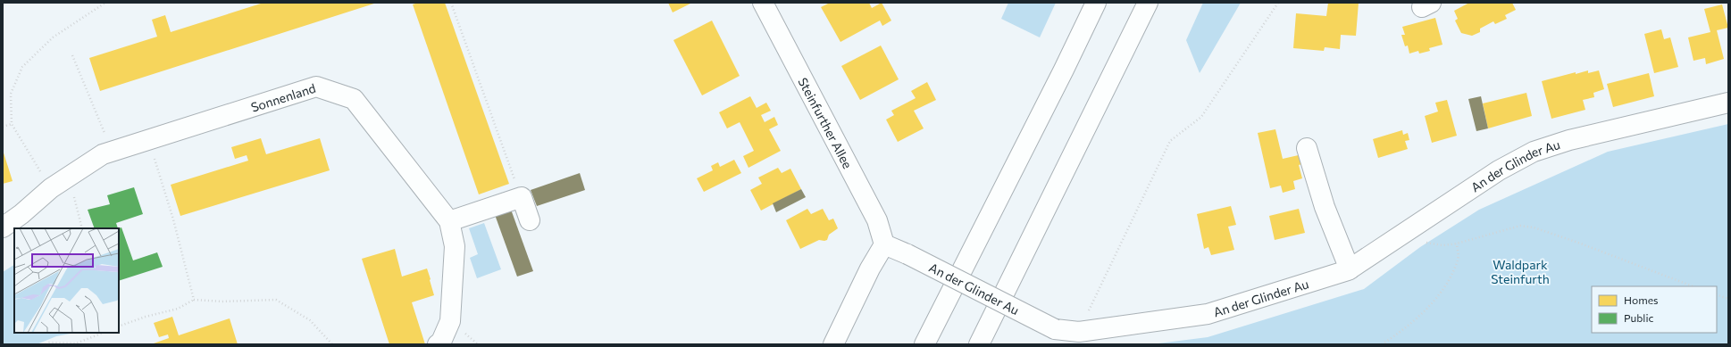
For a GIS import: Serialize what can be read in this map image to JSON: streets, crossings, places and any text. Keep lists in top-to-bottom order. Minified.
{"streets":{"main road":["Sonnenland","Steinfurther Allee","An der Glinder Au"]},"crossings":[["Steinfurther Allee","An der Glinder Au"]],"parks":["Waldpark Steinfurth"],"legend":["Homes","Public"]}
